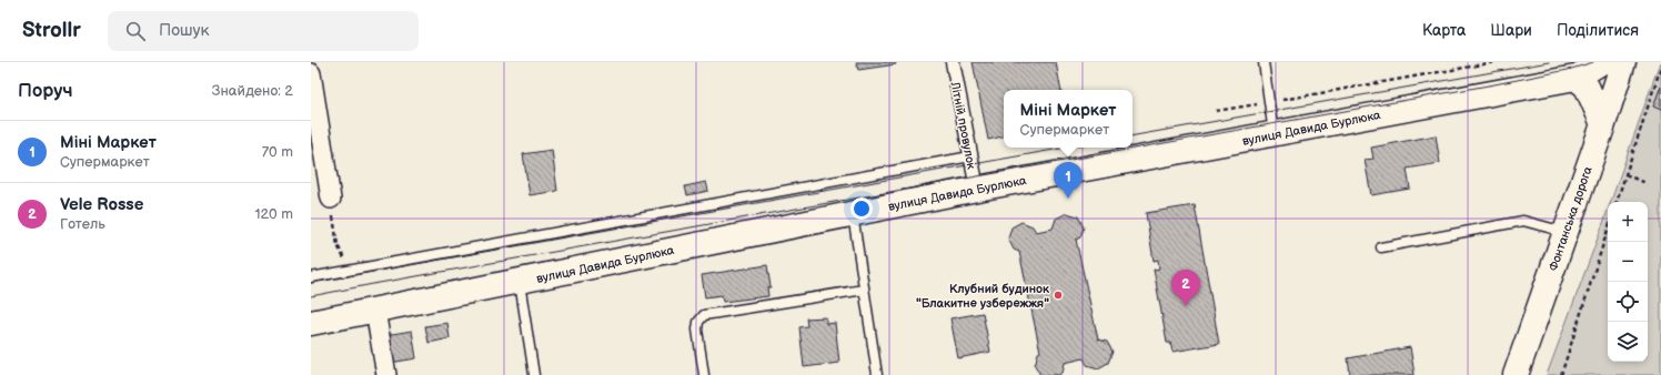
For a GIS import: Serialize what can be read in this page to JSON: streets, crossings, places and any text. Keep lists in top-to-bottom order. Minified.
{"streets":{"main road":["вулиця Давида Бурлюка","Фонтанська дорога"],"street":["Літній провулок"]},"crossings":[["Літній провулок","вулиця Давида Бурлюка"]],"places":["Клубний будинок \"Блакитне узбережжя\""],"page":{"header":"Strollr","search":"Пошук","nav":["Карта","Шари","Поділитися"],"heading":["Поруч","Знайдено: 2"],"popup":["Міні Маркет","Супермаркет"],"list":[{"mark":"1","name":"Міні Маркет","note":"Супермаркет","value":"70 m"},{"mark":"2","name":"Vele Rosse","note":"Готель","value":"120 m"}],"pins":["1","2"],"map_buttons":["+","−"]}}
